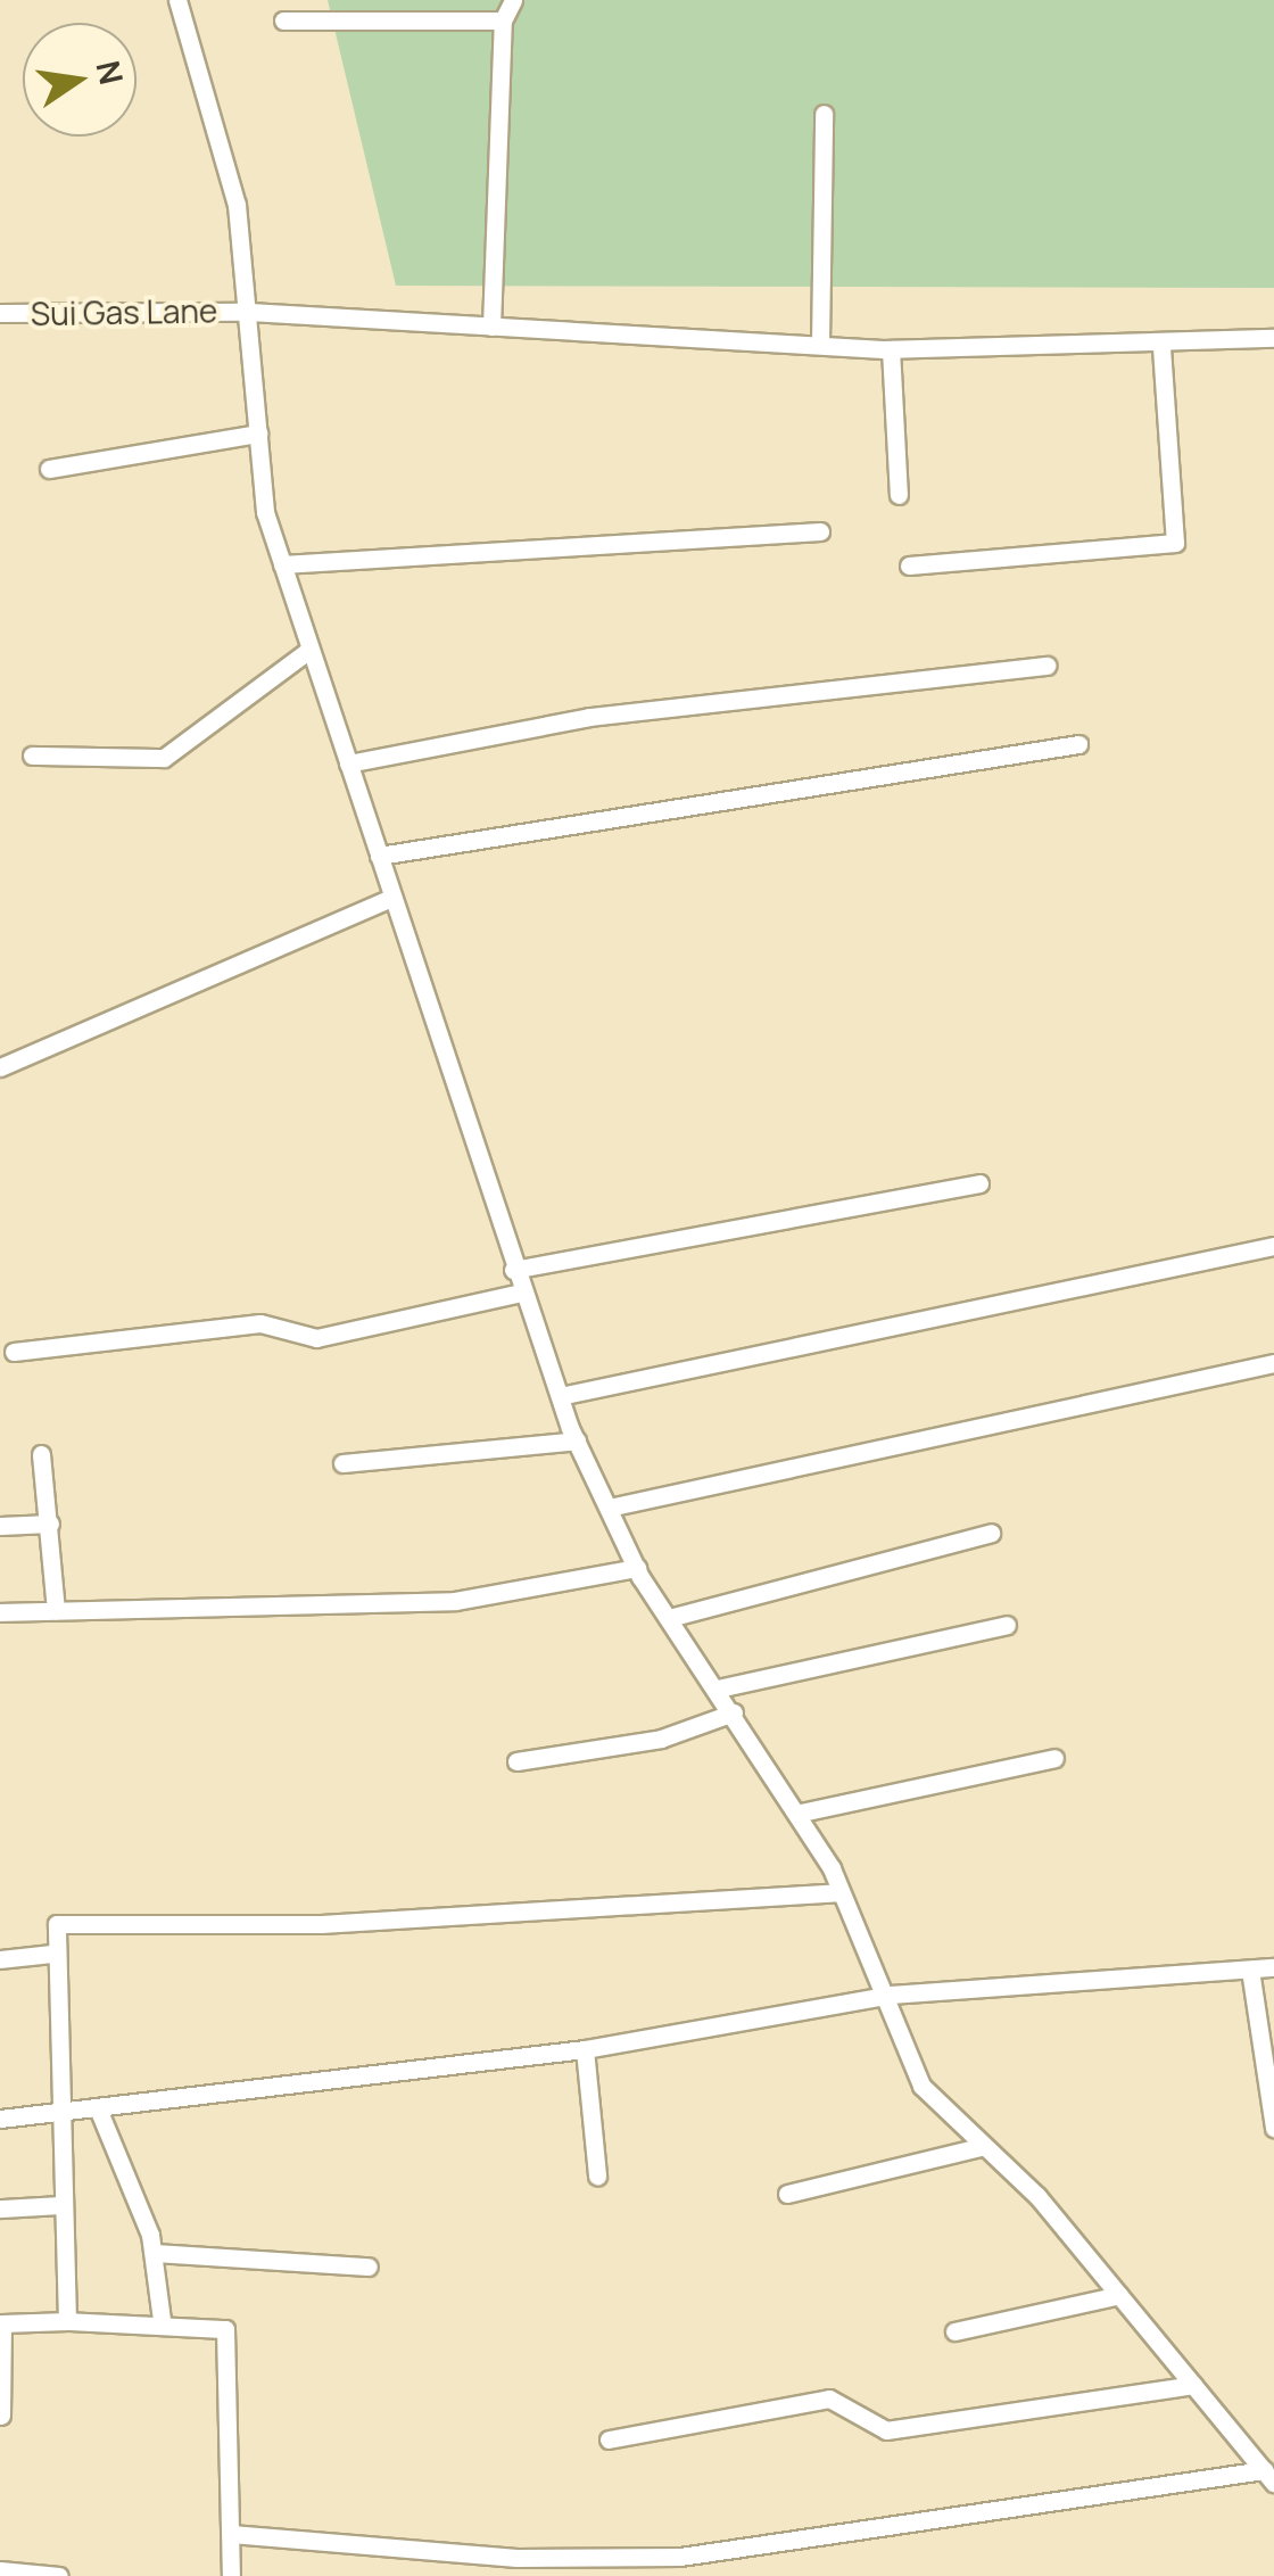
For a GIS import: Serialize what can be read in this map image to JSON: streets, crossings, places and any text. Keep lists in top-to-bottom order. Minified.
{"streets":{"street":["Sui Gas Lane"]},"north":"right"}
